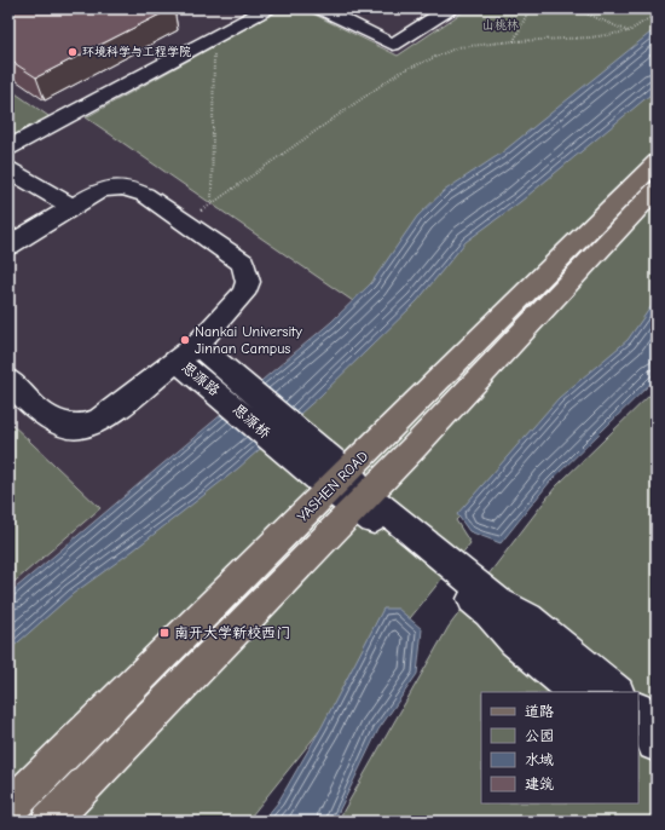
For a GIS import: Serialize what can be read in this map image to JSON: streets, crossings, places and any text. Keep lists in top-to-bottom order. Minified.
{"streets":{"main road":["YASHEN ROAD"],"street":["思源路","思源桥"]},"crossings":[["思源路","思源桥"],["思源桥","YASHEN ROAD"]],"parks":["山桃林"],"places":{"other":["环境科学与工程学院","Nankai University Jinnan Campus"],"transit":["南开大学新校西门"]},"legend":["道路","公园","水域","建筑"]}
